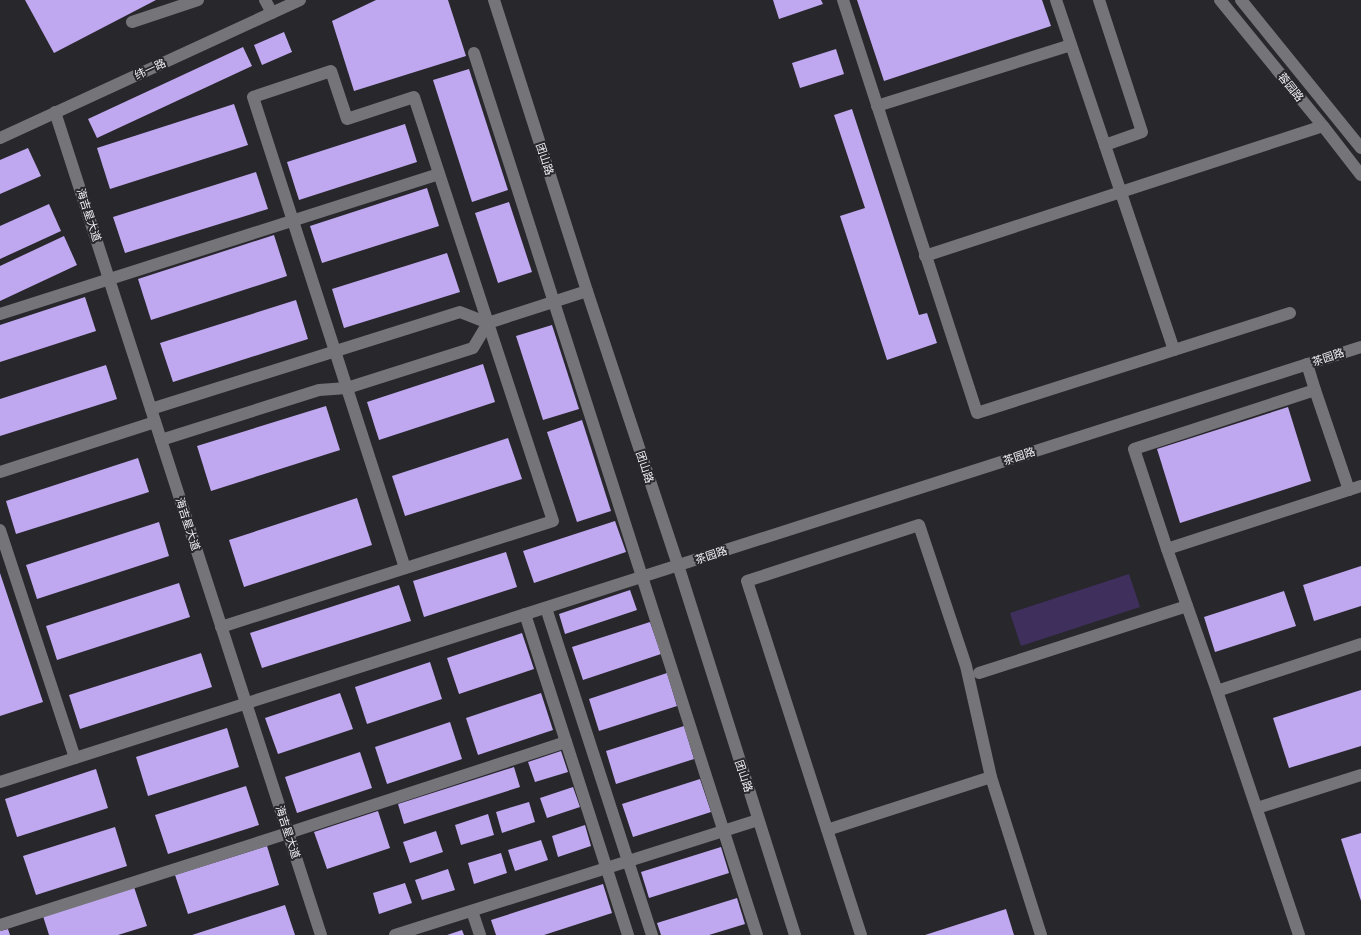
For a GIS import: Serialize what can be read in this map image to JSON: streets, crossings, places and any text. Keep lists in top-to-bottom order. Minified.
{"streets":{"street":["纬一路","蓉园路","团山路","海吉星大道","茶园路"]},"crossings":[["纬一路","海吉星大道"],["团山路","茶园路"],["海吉星大道","茶园路"]]}
